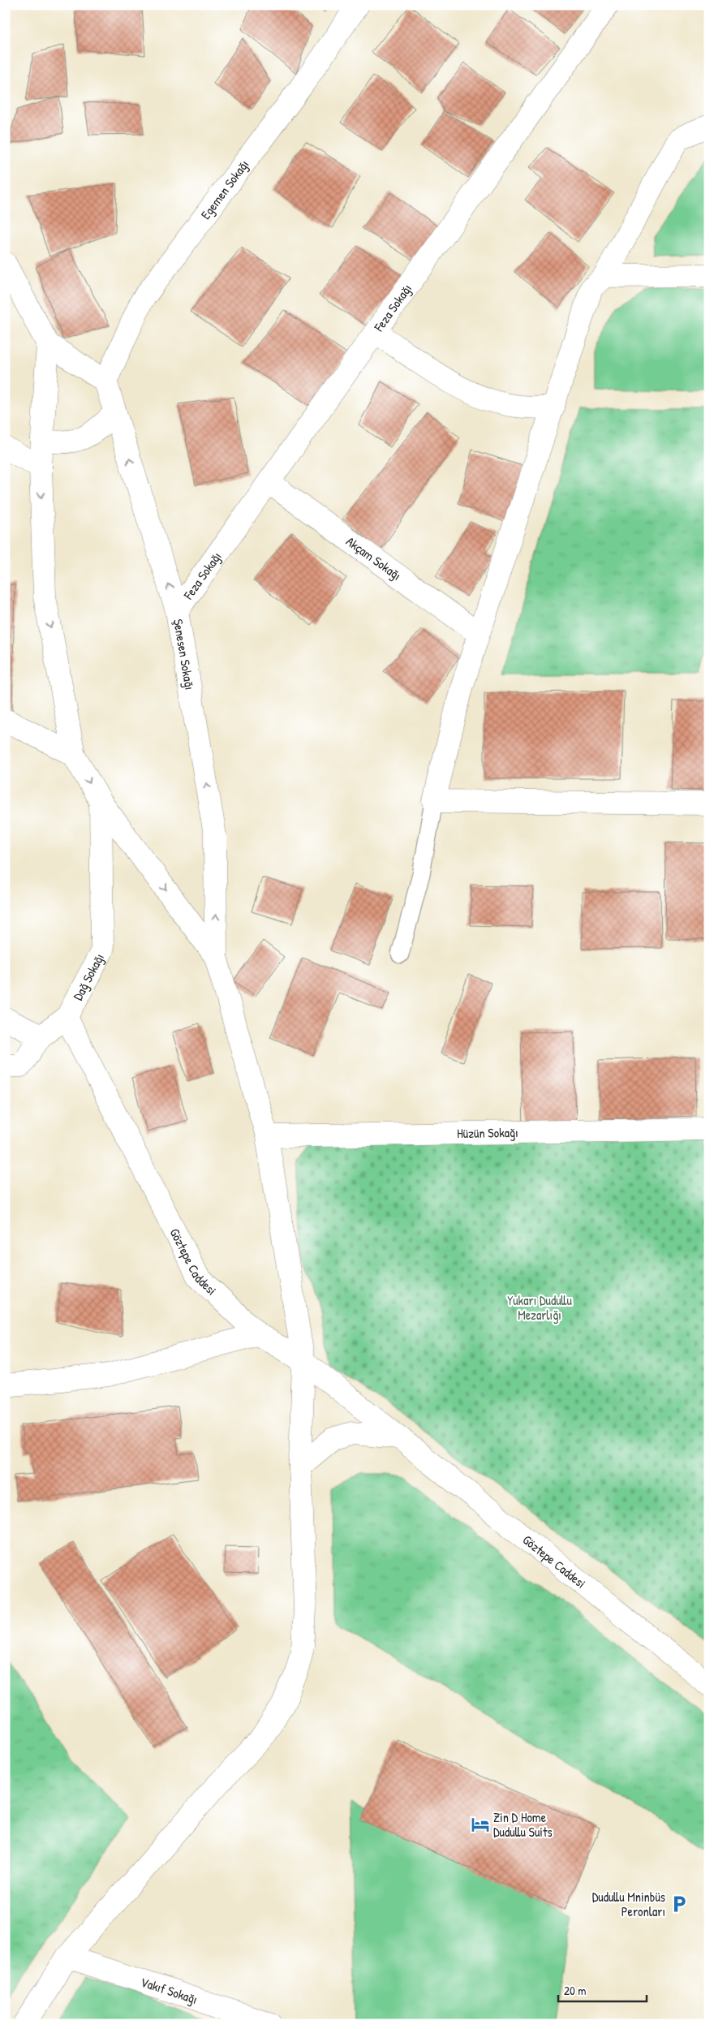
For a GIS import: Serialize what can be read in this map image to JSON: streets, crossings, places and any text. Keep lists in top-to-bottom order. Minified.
{"streets":{"street":["Egemen Sokağı","Feza Sokağı","Akçam Sokağı","Şenesen Sokağı","Dağ Sokağı","Hüzün Sokağı","Göztepe Caddesi","Vakıf Sokağı"]},"crossings":[["Egemen Sokağı","Şenesen Sokağı"],["Feza Sokağı","Akçam Sokağı"],["Feza Sokağı","Şenesen Sokağı"],["Dağ Sokağı","Göztepe Caddesi"]],"parks":["Yukarı Dudullu Mezarlığı"],"places":{"hotel":["Zin D Home Dudullu Suits"],"parking":["Dudullu Mninbüs Peronları"]},"scale_bar":"20 m"}
